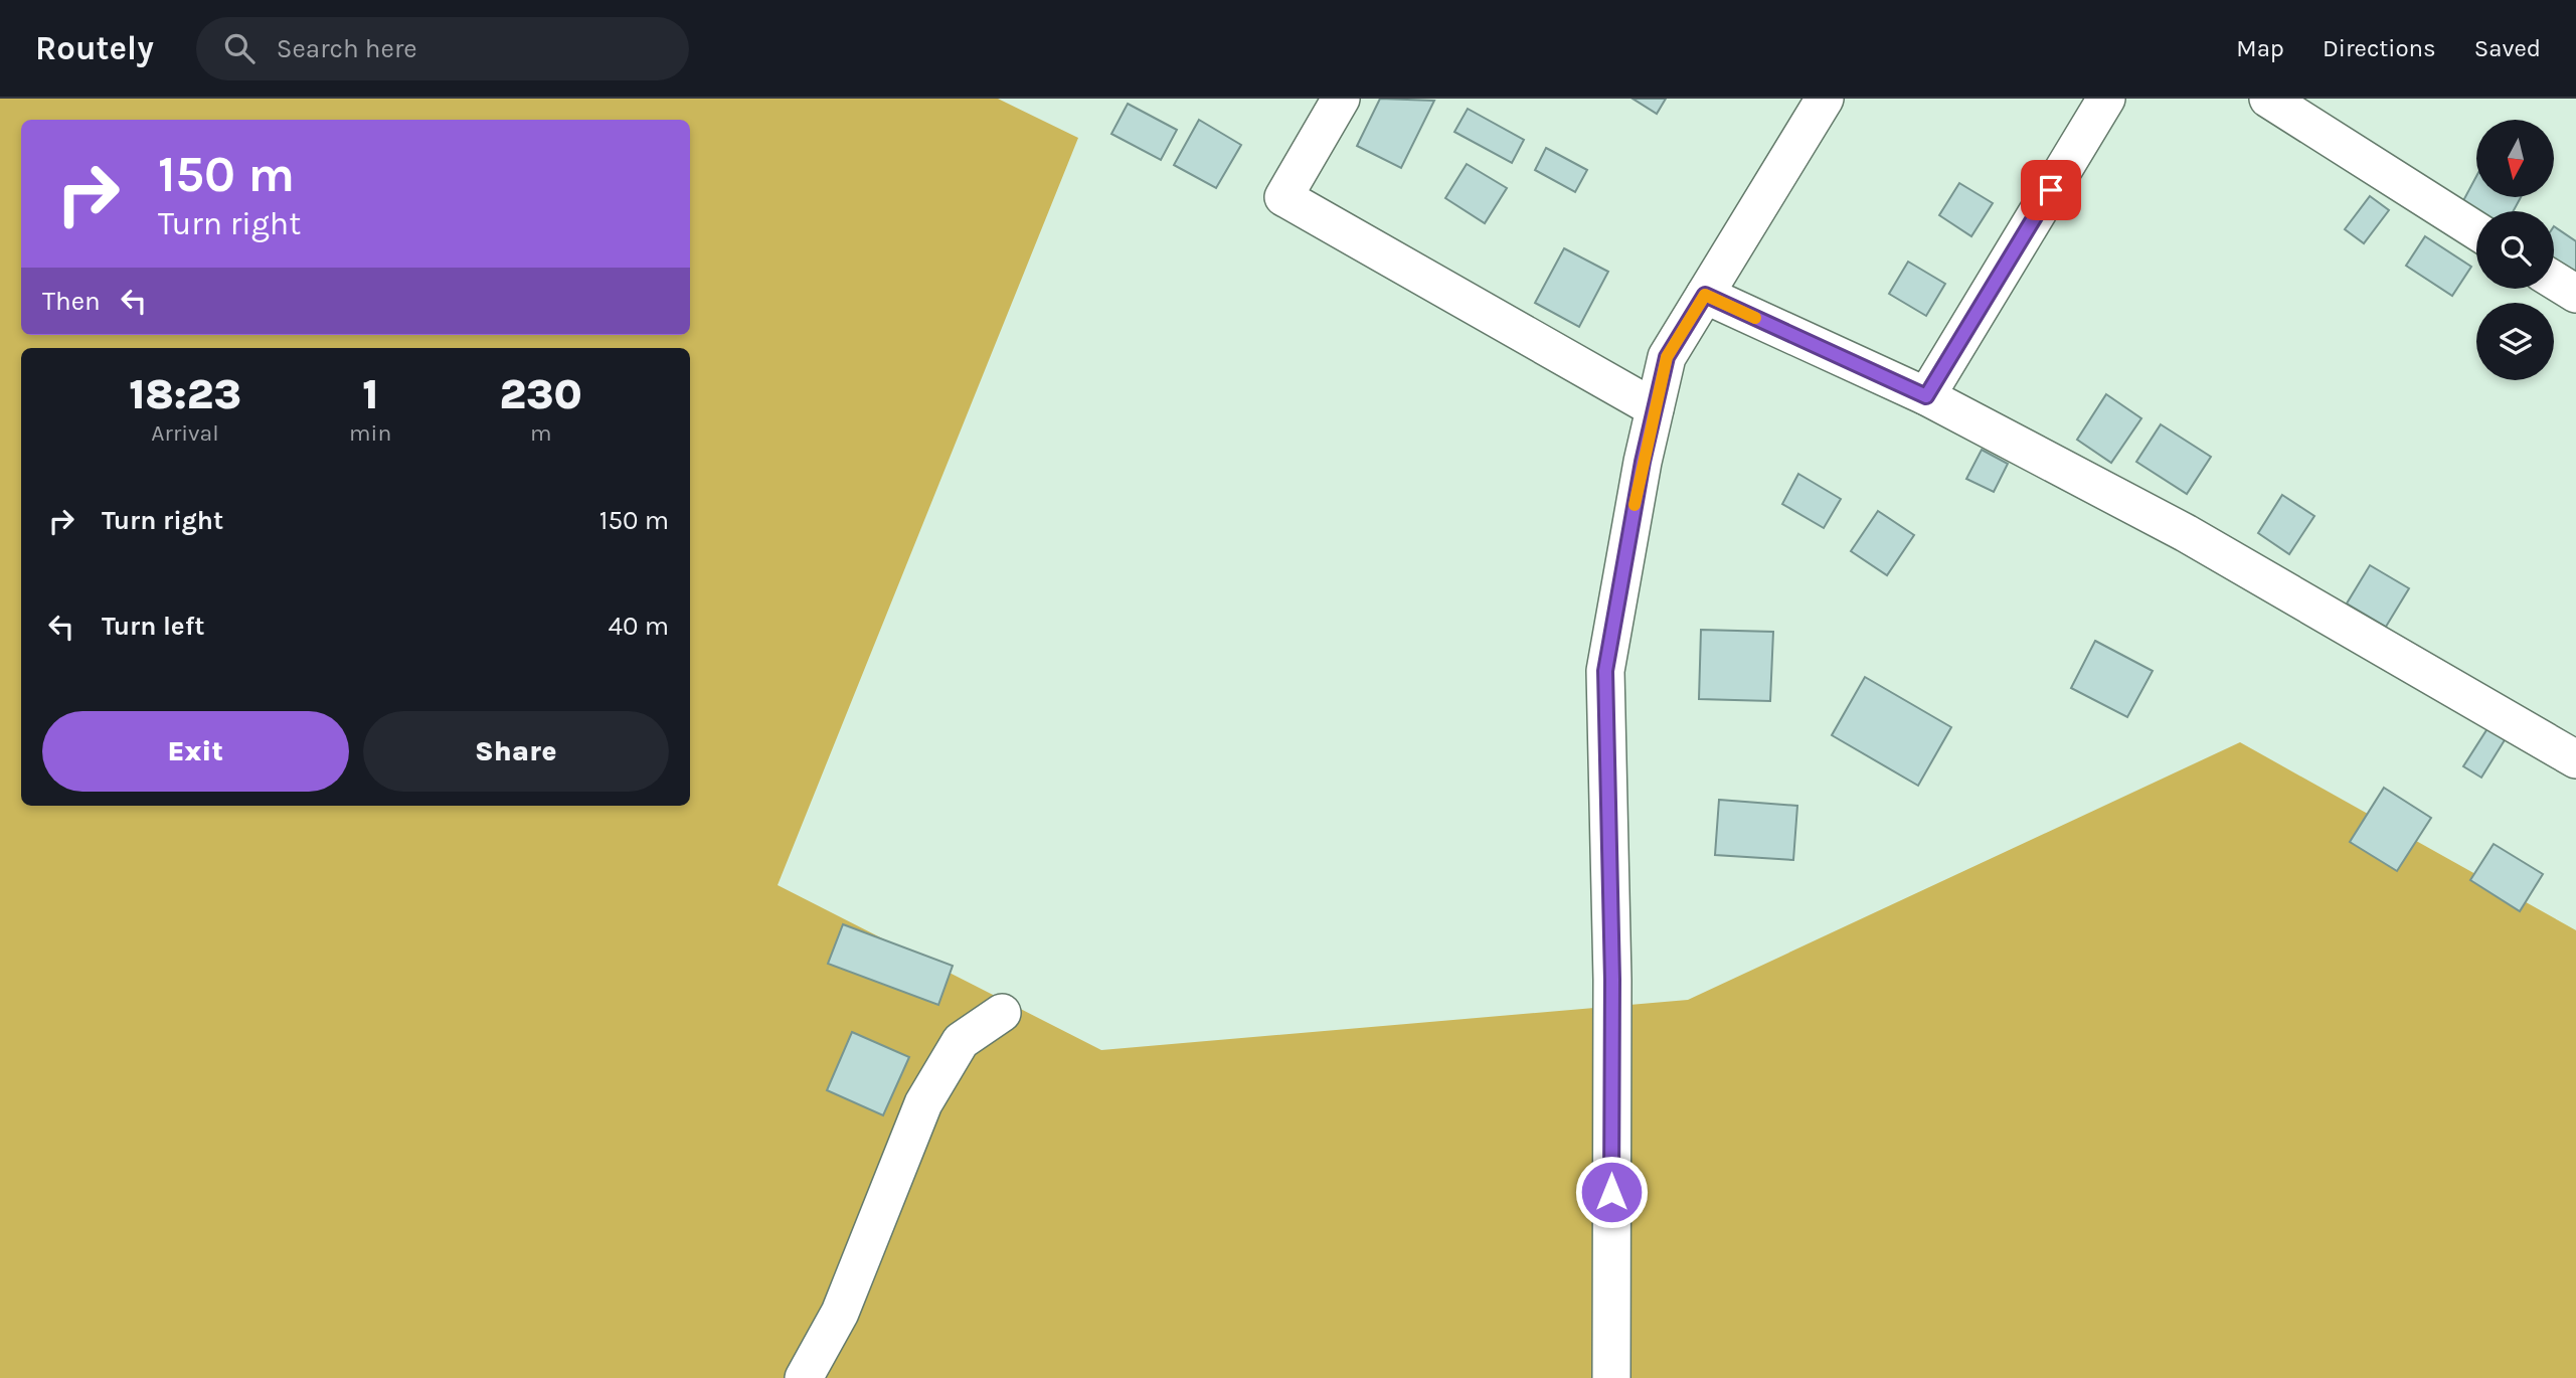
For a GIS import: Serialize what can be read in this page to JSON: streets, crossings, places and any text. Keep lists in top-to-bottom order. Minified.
{"north":"bottom","page":{"header":"Routely","search":"Search here","nav":["Map","Directions","Saved"],"turn":["150 m","Turn right"],"then":"Then","eta":["18:23","Arrival","1","min","230","m"],"list":[{"name":"Turn right","value":"150 m"},{"name":"Turn left","value":"40 m"}],"buttons":["Exit","Share"]}}
